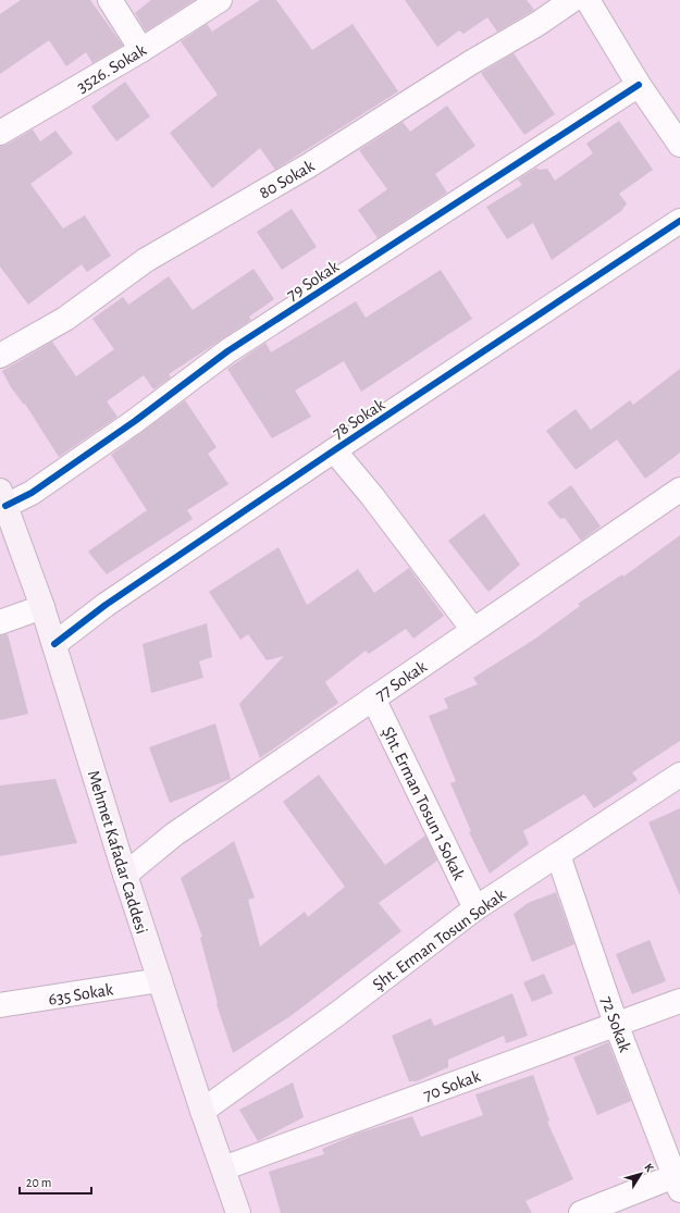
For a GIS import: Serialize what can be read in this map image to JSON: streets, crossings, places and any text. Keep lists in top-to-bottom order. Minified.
{"streets":{"main road":["Mehmet Kafadar Caddesi"],"street":["3526. Sokak","80 Sokak","79 Sokak","78 Sokak","77 Sokak","Şht. Erman Tosun 1 Sokak","Şht. Erman Tosun Sokak","635 Sokak","72 Sokak","70 Sokak"]},"crossings":[["79 Sokak","Mehmet Kafadar Caddesi"],["78 Sokak","Mehmet Kafadar Caddesi"],["77 Sokak","Şht. Erman Tosun 1 Sokak"],["77 Sokak","Mehmet Kafadar Caddesi"],["Şht. Erman Tosun 1 Sokak","Şht. Erman Tosun Sokak"],["Mehmet Kafadar Caddesi","Şht. Erman Tosun Sokak"],["Mehmet Kafadar Caddesi","635 Sokak"],["Mehmet Kafadar Caddesi","70 Sokak"],["Şht. Erman Tosun Sokak","72 Sokak"],["72 Sokak","70 Sokak"]],"scale_bar":"20 m","north":"top right"}
